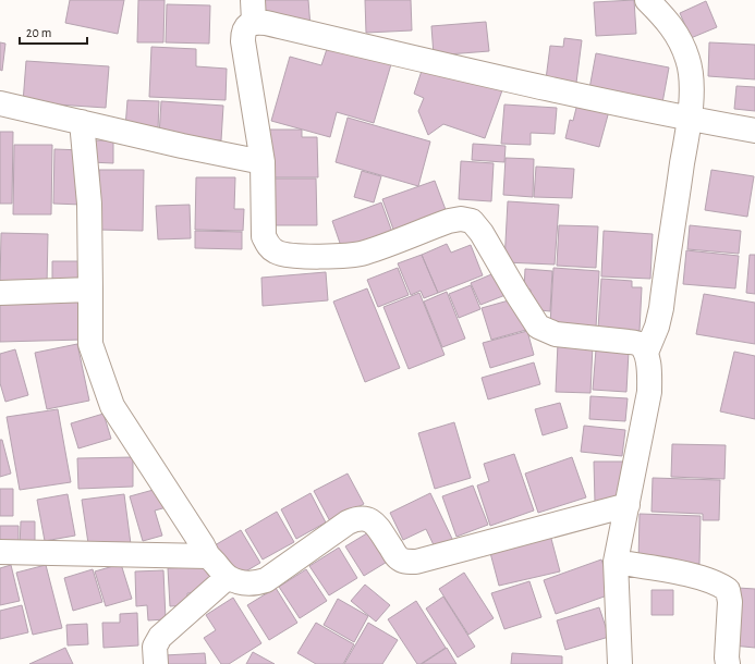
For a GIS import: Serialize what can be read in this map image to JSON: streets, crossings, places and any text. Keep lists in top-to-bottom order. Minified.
{"scale_bar":"20 m"}
